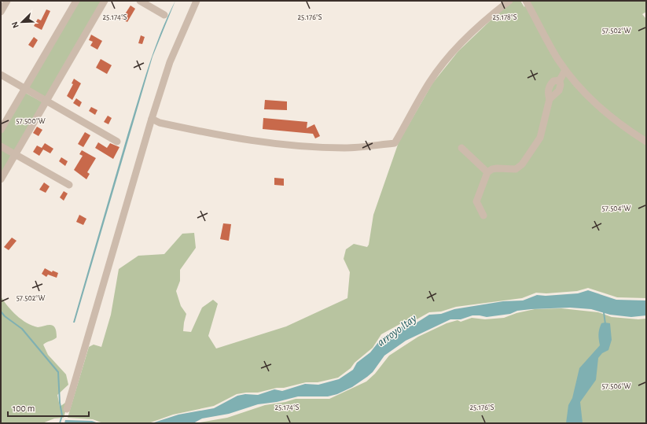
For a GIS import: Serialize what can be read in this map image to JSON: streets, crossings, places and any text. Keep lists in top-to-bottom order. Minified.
{"water":["arroyo Itay"],"scale_bar":"100 m","north":"bottom left","coordinates":["25.174°S","25.176°S","25.178°S","57.502°W","57.500°W","57.504°W","57.506°W"]}
